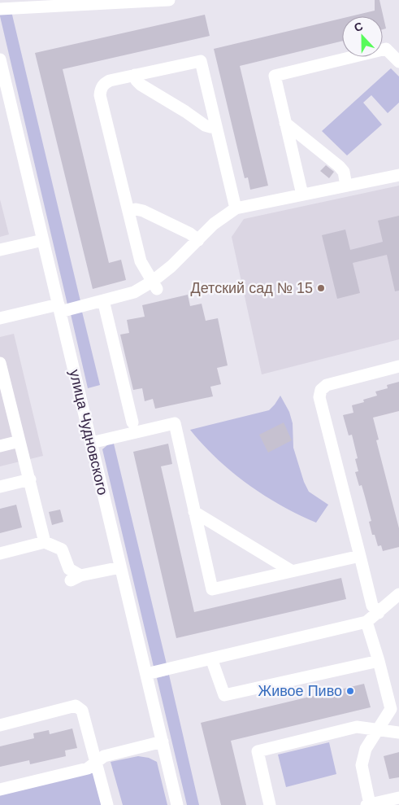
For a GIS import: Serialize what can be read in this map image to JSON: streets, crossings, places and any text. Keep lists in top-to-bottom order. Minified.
{"streets":{"street":["улица Чудновского"]},"places":["Детский сад № 15","Живое Пиво"],"north":"top"}
